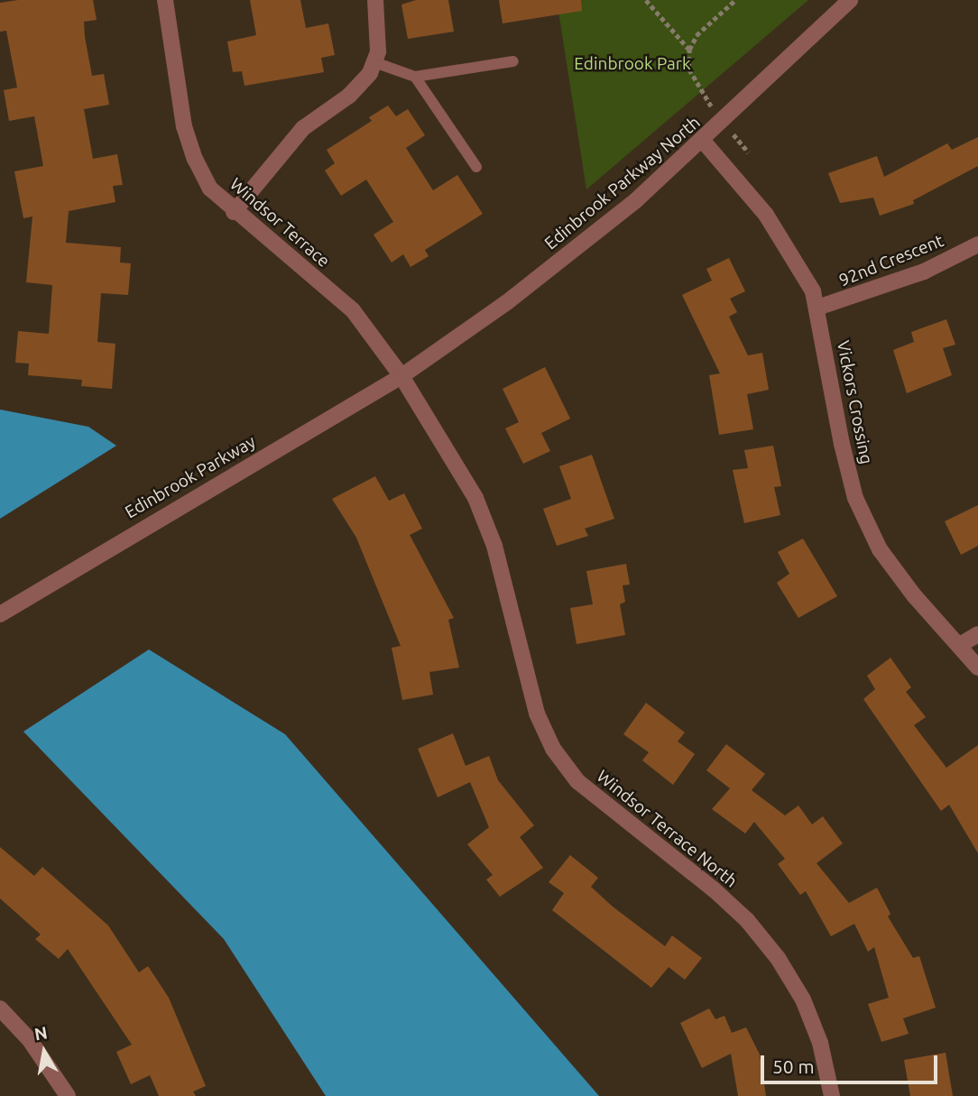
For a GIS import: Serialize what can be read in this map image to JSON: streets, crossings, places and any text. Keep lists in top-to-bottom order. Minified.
{"streets":{"street":["Edinbrook Parkway North","Windsor Terrace","92nd Crescent","Vickors Crossing","Edinbrook Parkway","Windsor Terrace North"]},"crossings":[["Edinbrook Parkway North","Windsor Terrace"],["Edinbrook Parkway North","Vickors Crossing"],["Edinbrook Parkway North","Edinbrook Parkway"],["Edinbrook Parkway North","Windsor Terrace North"],["Windsor Terrace","Edinbrook Parkway"],["Windsor Terrace","Windsor Terrace North"],["92nd Crescent","Vickors Crossing"],["Edinbrook Parkway","Windsor Terrace North"]],"parks":["Edinbrook Park"],"scale_bar":"50 m","north":"top"}
